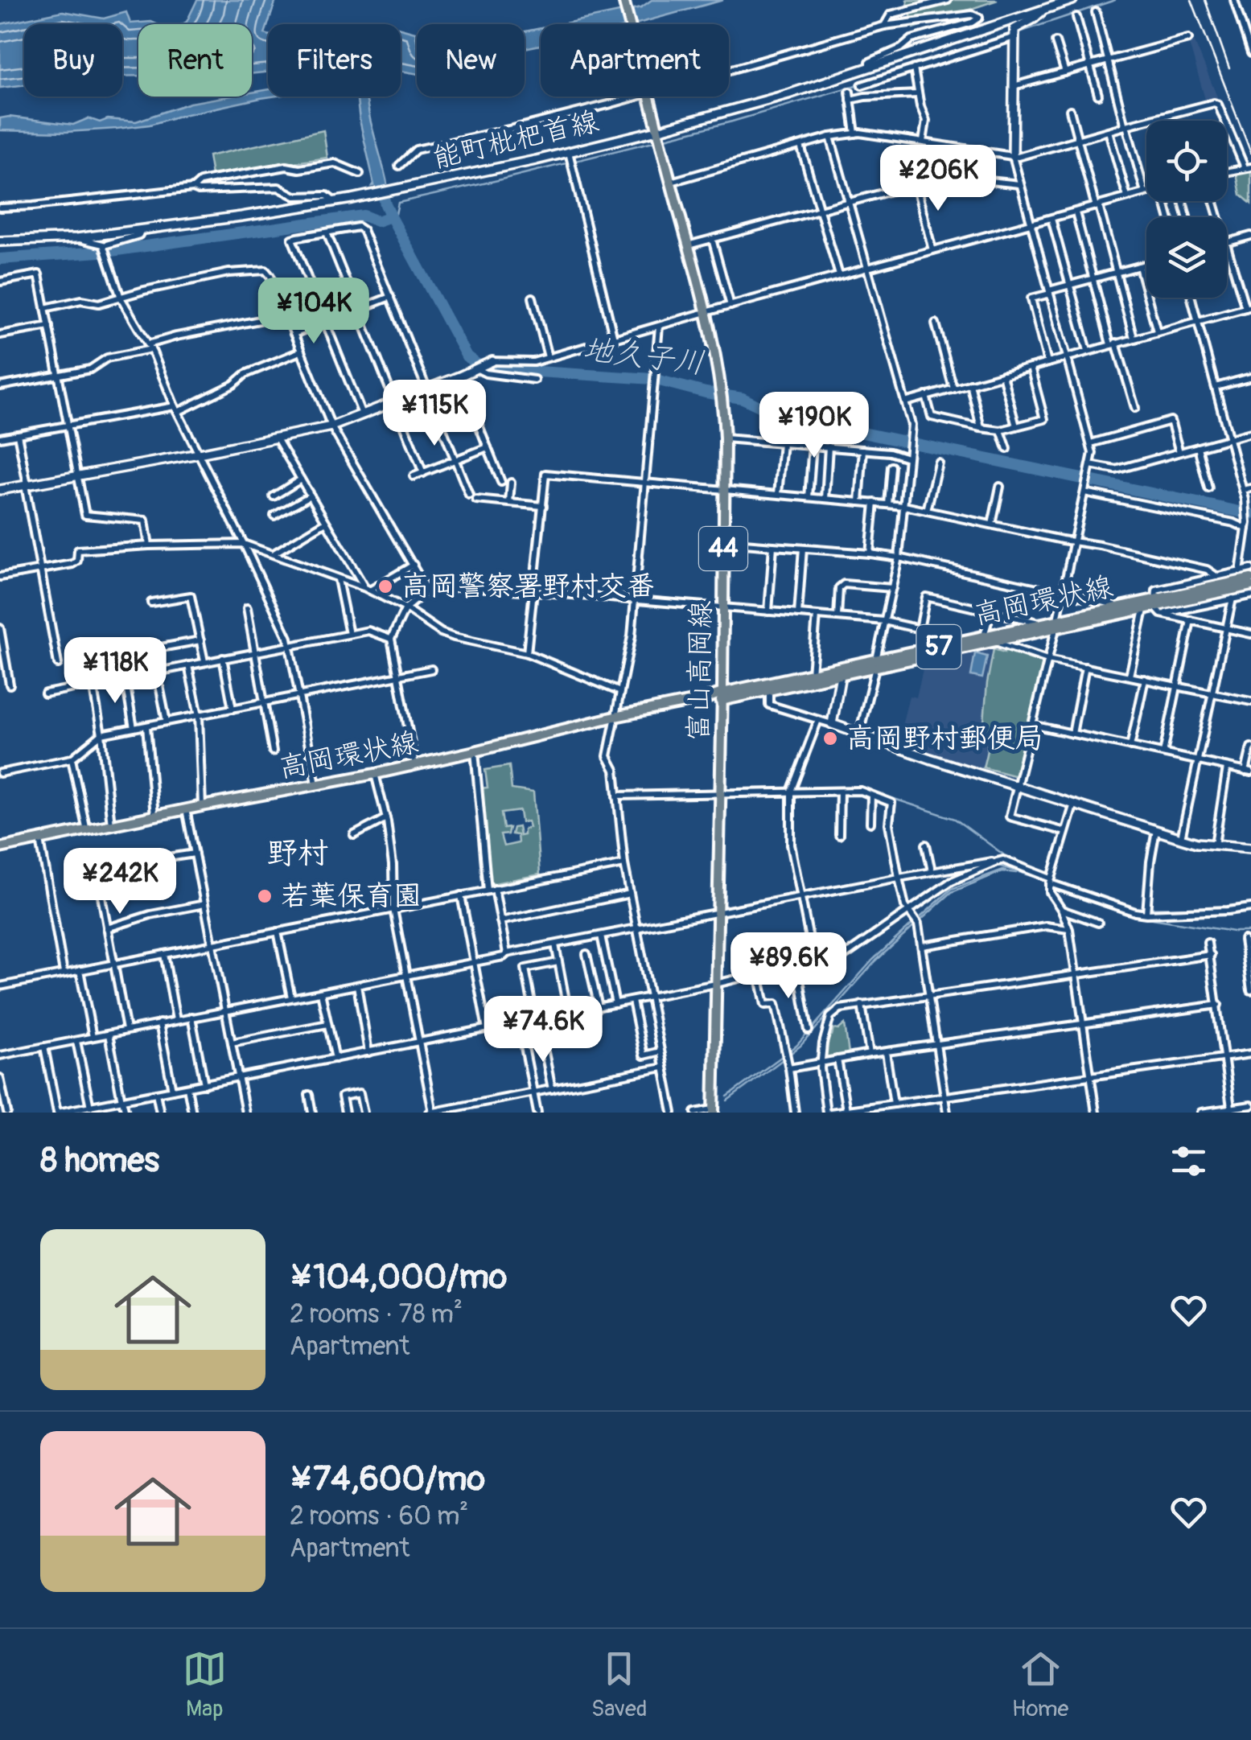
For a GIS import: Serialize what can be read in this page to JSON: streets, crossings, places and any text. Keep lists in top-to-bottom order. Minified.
{"streets":{"main road":["44","高岡環状線","57","富山高岡線"],"street":["能町枇杷首線"]},"crossings":[["能町枇杷首線","富山高岡線"],["高岡環状線","富山高岡線"]],"districts":["野村"],"water":["地久子川"],"places":["高岡警察署野村交番","高岡野村郵便局","若葉保育園"],"page":{"chip":["Buy","Rent","Filters","New","Apartment"],"price":["¥206K","¥104K","¥115K","¥190K","¥118K","¥242K","¥89.6K","¥74.6K"],"heading":"8 homes","list":[{"name":"¥104,000/mo","note":"2 rooms · 78 m² · Apartment"},{"name":"¥74,600/mo","note":"2 rooms · 60 m² · Apartment"}],"tabs":["Map","Saved","Home"]}}
